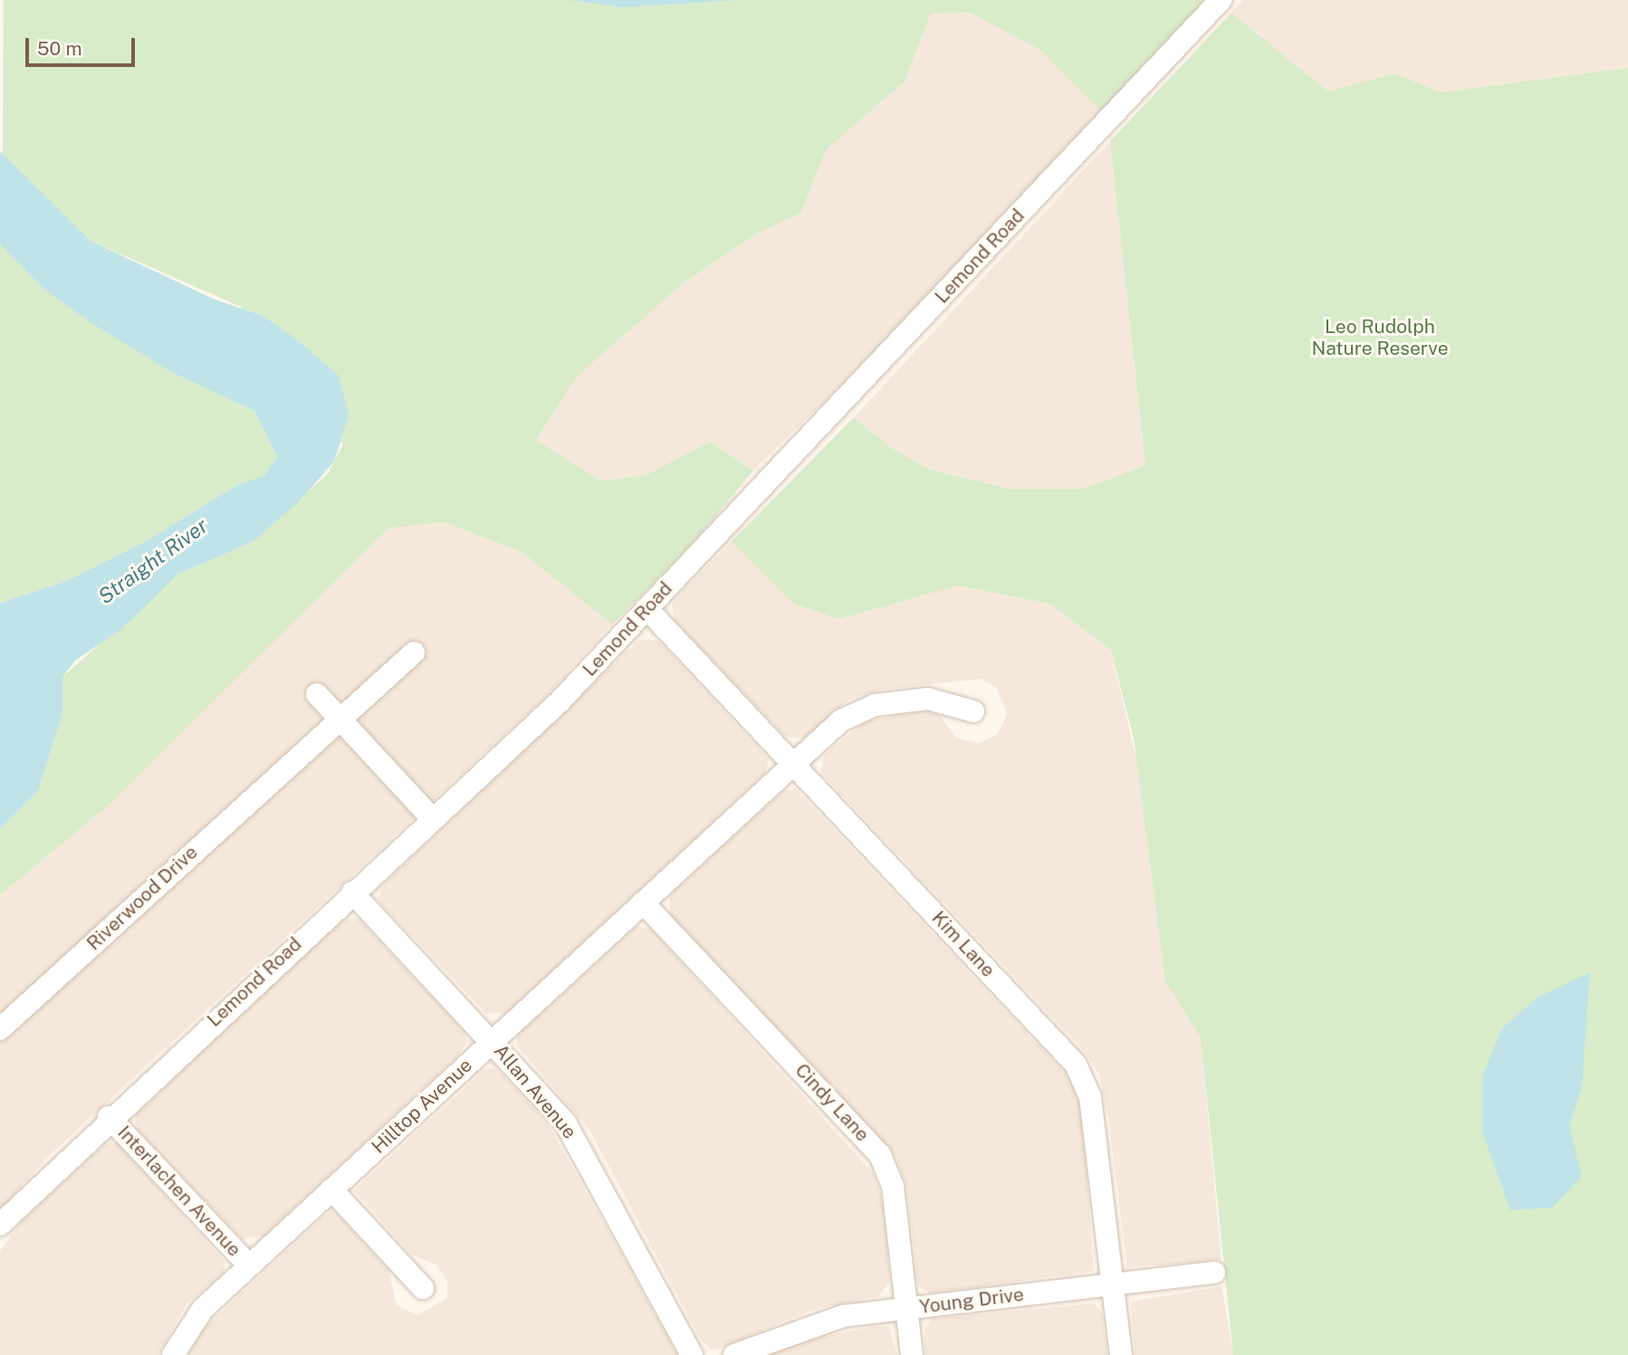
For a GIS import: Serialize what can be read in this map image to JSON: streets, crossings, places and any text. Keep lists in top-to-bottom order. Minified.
{"streets":{"street":["Lemond Road","Riverwood Drive","Kim Lane","Allan Avenue","Cindy Lane","Hilltop Avenue","Interlachen Avenue","Young Drive"]},"crossings":[["Lemond Road","Kim Lane"],["Lemond Road","Allan Avenue"],["Lemond Road","Interlachen Avenue"],["Kim Lane","Hilltop Avenue"],["Kim Lane","Young Drive"],["Allan Avenue","Hilltop Avenue"],["Cindy Lane","Hilltop Avenue"],["Cindy Lane","Young Drive"],["Hilltop Avenue","Interlachen Avenue"]],"water":["Straight River"],"parks":["Leo Rudolph Nature Reserve"],"scale_bar":"50 m"}
